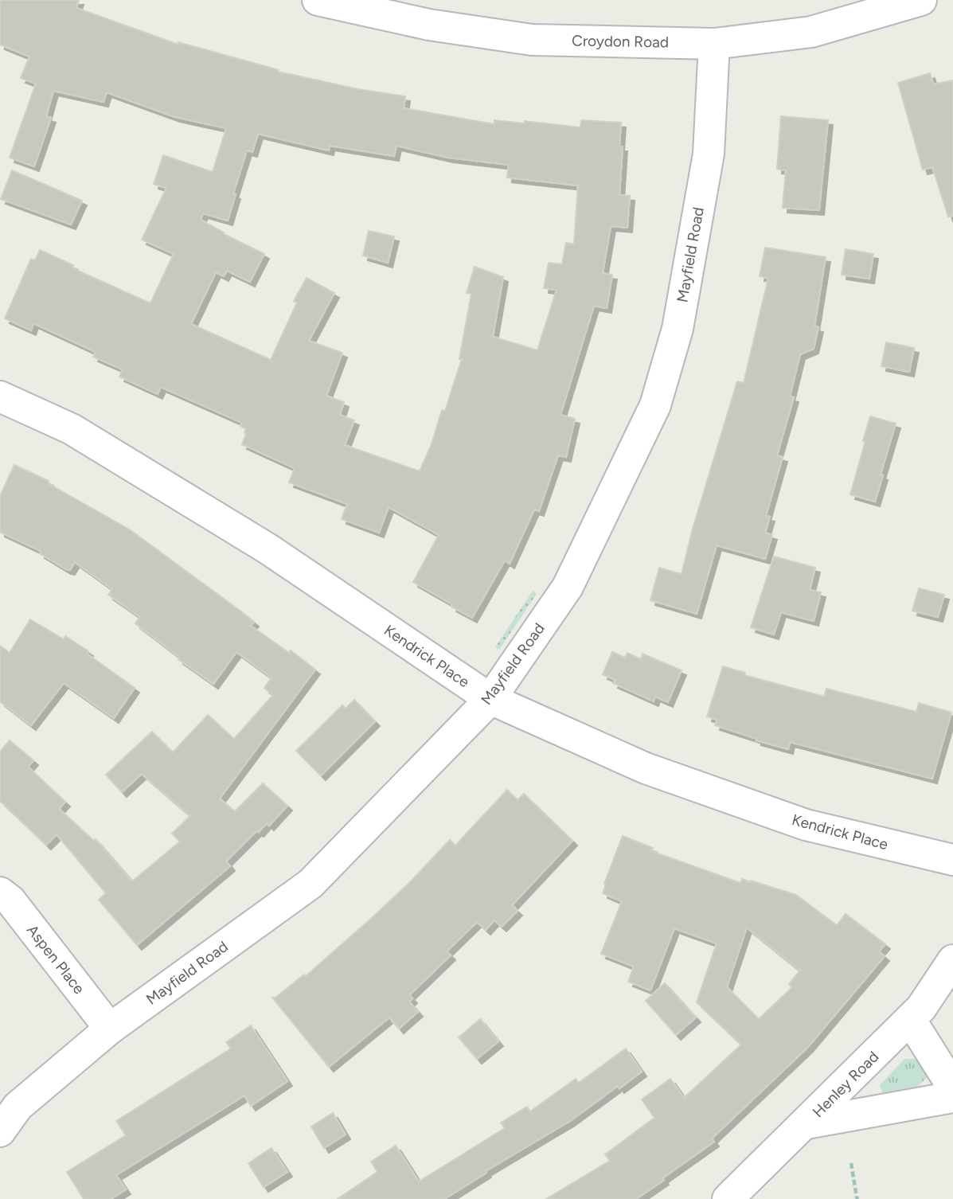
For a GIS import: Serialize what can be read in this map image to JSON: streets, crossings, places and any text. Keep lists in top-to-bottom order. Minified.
{"streets":{"street":["Croydon Road","Mayfield Road","Kendrick Place","Aspen Place","Henley Road"]},"crossings":[["Croydon Road","Mayfield Road"],["Mayfield Road","Kendrick Place"],["Mayfield Road","Aspen Place"]]}
